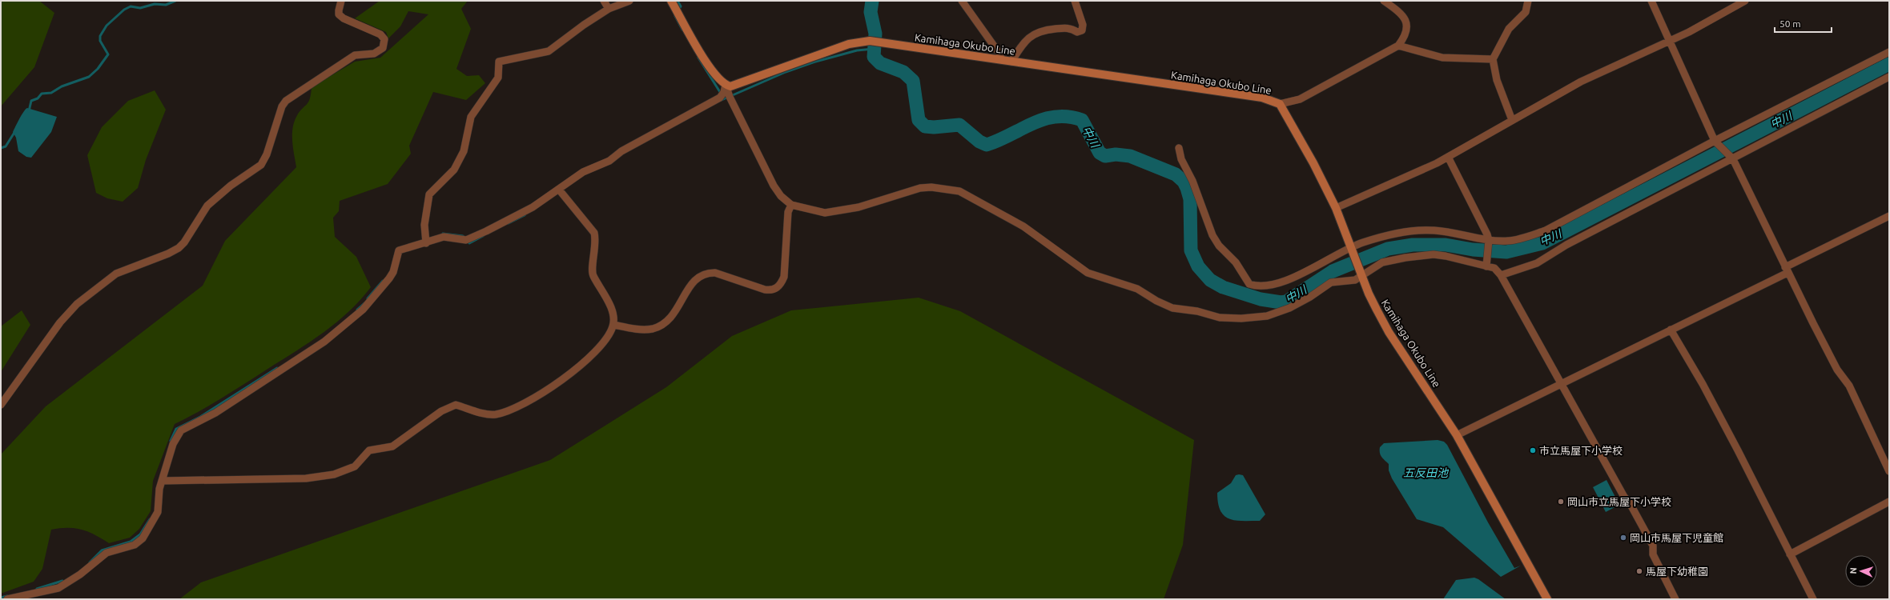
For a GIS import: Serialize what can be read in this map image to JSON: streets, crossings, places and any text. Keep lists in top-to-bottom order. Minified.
{"streets":{"main road":["Kamihaga Okubo Line"]},"water":["中川","五反田池"],"places":["市立馬屋下小学校","岡山市立馬屋下小学校","岡山市馬屋下児童館","馬屋下幼稚園"],"scale_bar":"50 m","north":"left"}
